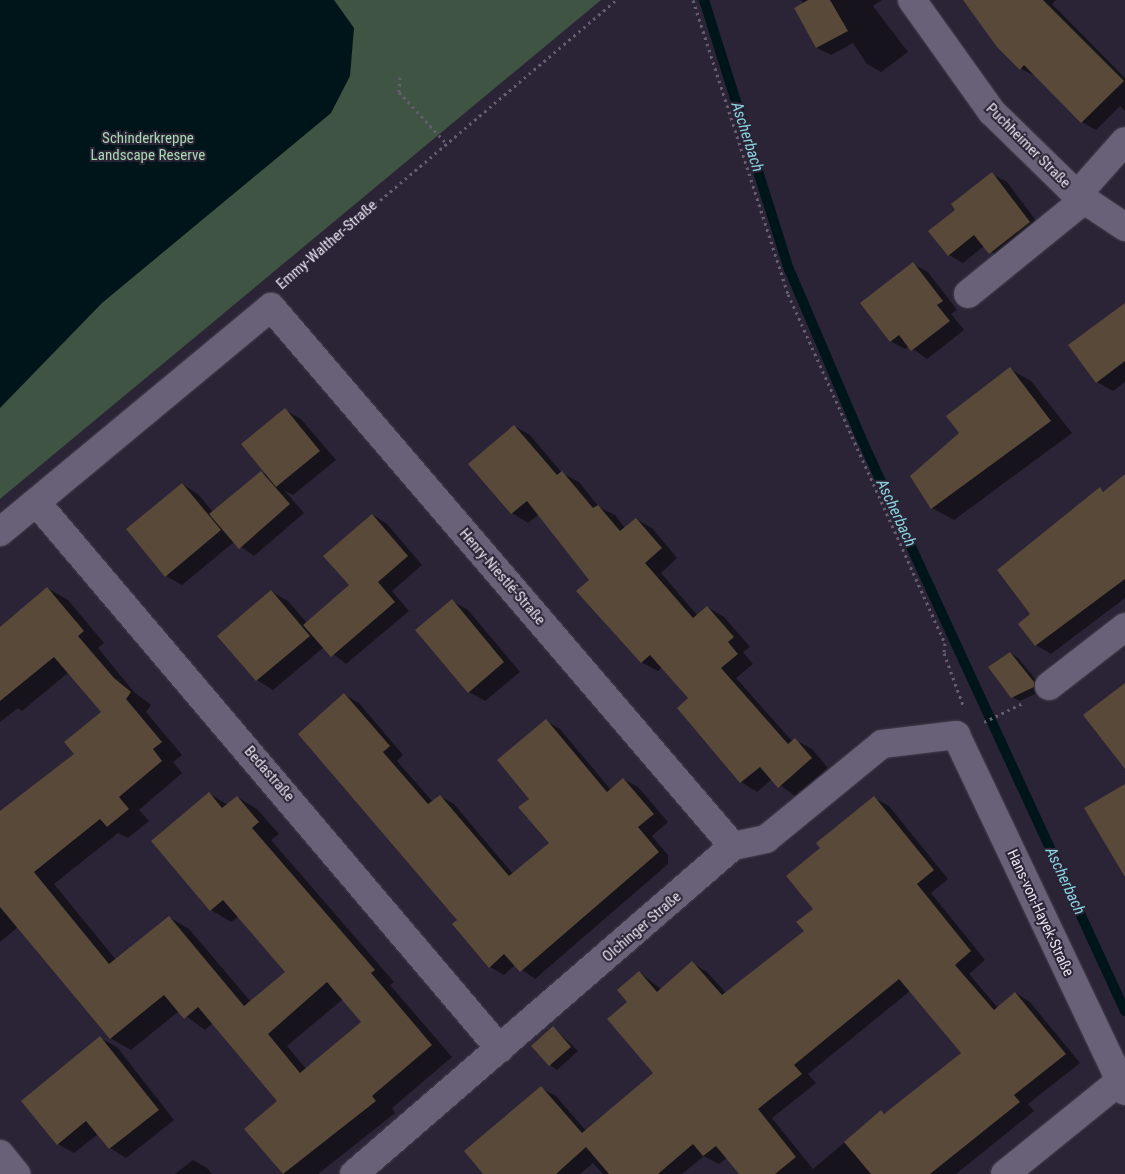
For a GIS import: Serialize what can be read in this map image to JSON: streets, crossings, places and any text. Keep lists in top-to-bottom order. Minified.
{"streets":{"street":["Puchheimer Straße","Emmy-Walther-Straße","Henry-Niestlé-Straße","Bedastraße","Hans-von-Hayek-Straße","Olchinger Straße"]},"crossings":[["Emmy-Walther-Straße","Henry-Niestlé-Straße"],["Emmy-Walther-Straße","Bedastraße"],["Henry-Niestlé-Straße","Olchinger Straße"],["Bedastraße","Olchinger Straße"],["Hans-von-Hayek-Straße","Olchinger Straße"]],"water":["Ascherbach"],"parks":["Schinderkreppe Landscape Reserve"]}
